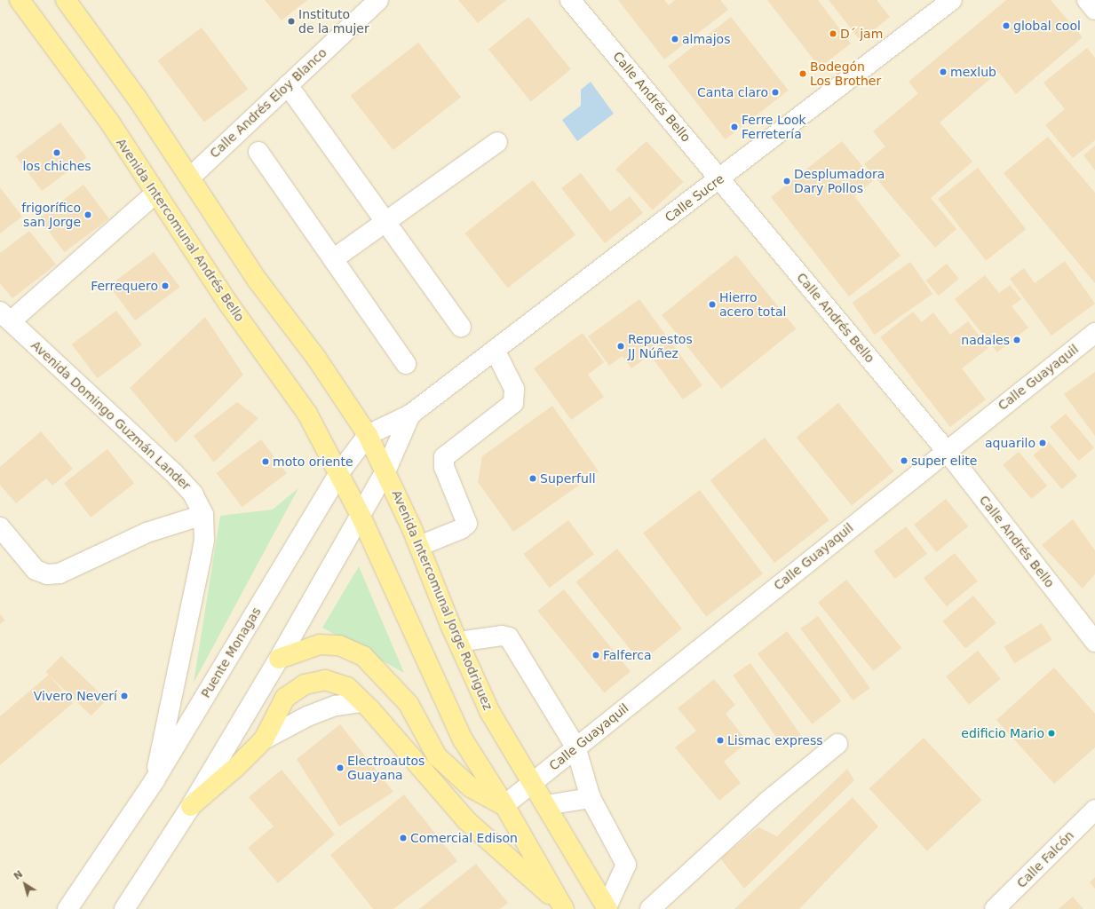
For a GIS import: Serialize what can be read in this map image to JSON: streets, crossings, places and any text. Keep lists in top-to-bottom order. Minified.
{"streets":{"main road":["Avenida Intercomunal Andrés Bello","Avenida Intercomunal Jorge Rodriguez"],"street":["Calle Andrés Bello","Calle Andrés Eloy Blanco","Calle Sucre","Calle Guayaquil","Avenida Domingo Guzmán Lander","Puente Monagas","Calle Falcón"]},"crossings":[["Calle Andrés Bello","Calle Sucre"],["Calle Andrés Bello","Calle Guayaquil"],["Calle Sucre","Puente Monagas"],["Avenida Intercomunal Andrés Bello","Puente Monagas"],["Calle Guayaquil","Avenida Intercomunal Jorge Rodriguez"],["Avenida Domingo Guzmán Lander","Puente Monagas"],["Avenida Intercomunal Jorge Rodriguez","Puente Monagas"]],"places":["Instituto de la mujer","global cool","D´ jam","almajos","mexlub","Bodegón Los Brother","Canta claro","Ferre Look Ferretería","los chiches","Desplumadora Dary Pollos","frigorífico san Jorge","Ferrequero","Hierro acero total","nadales","Repuestos JJ Núñez","aquarilo","super elite","moto oriente","Superfull","Falferca","Vivero Neverí","edificio Mario","Lismac express","Electroautos Guayana","Comercial Edison"],"north":"top left"}
